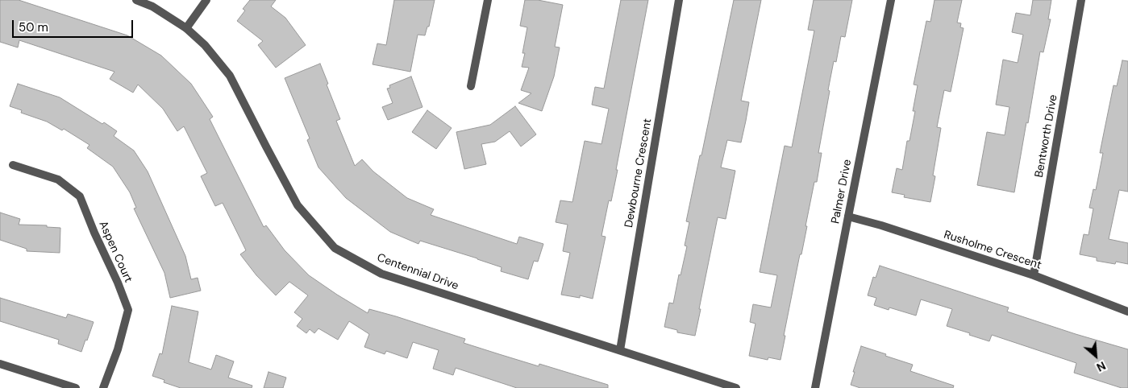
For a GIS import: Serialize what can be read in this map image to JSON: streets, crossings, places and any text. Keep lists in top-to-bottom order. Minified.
{"streets":{"street":["Bentworth Drive","Dewbourne Crescent","Palmer Drive","Rusholme Crescent","Aspen Court","Centennial Drive"]},"crossings":[["Bentworth Drive","Rusholme Crescent"],["Dewbourne Crescent","Centennial Drive"],["Palmer Drive","Rusholme Crescent"]],"scale_bar":"50 m","north":"bottom right"}
